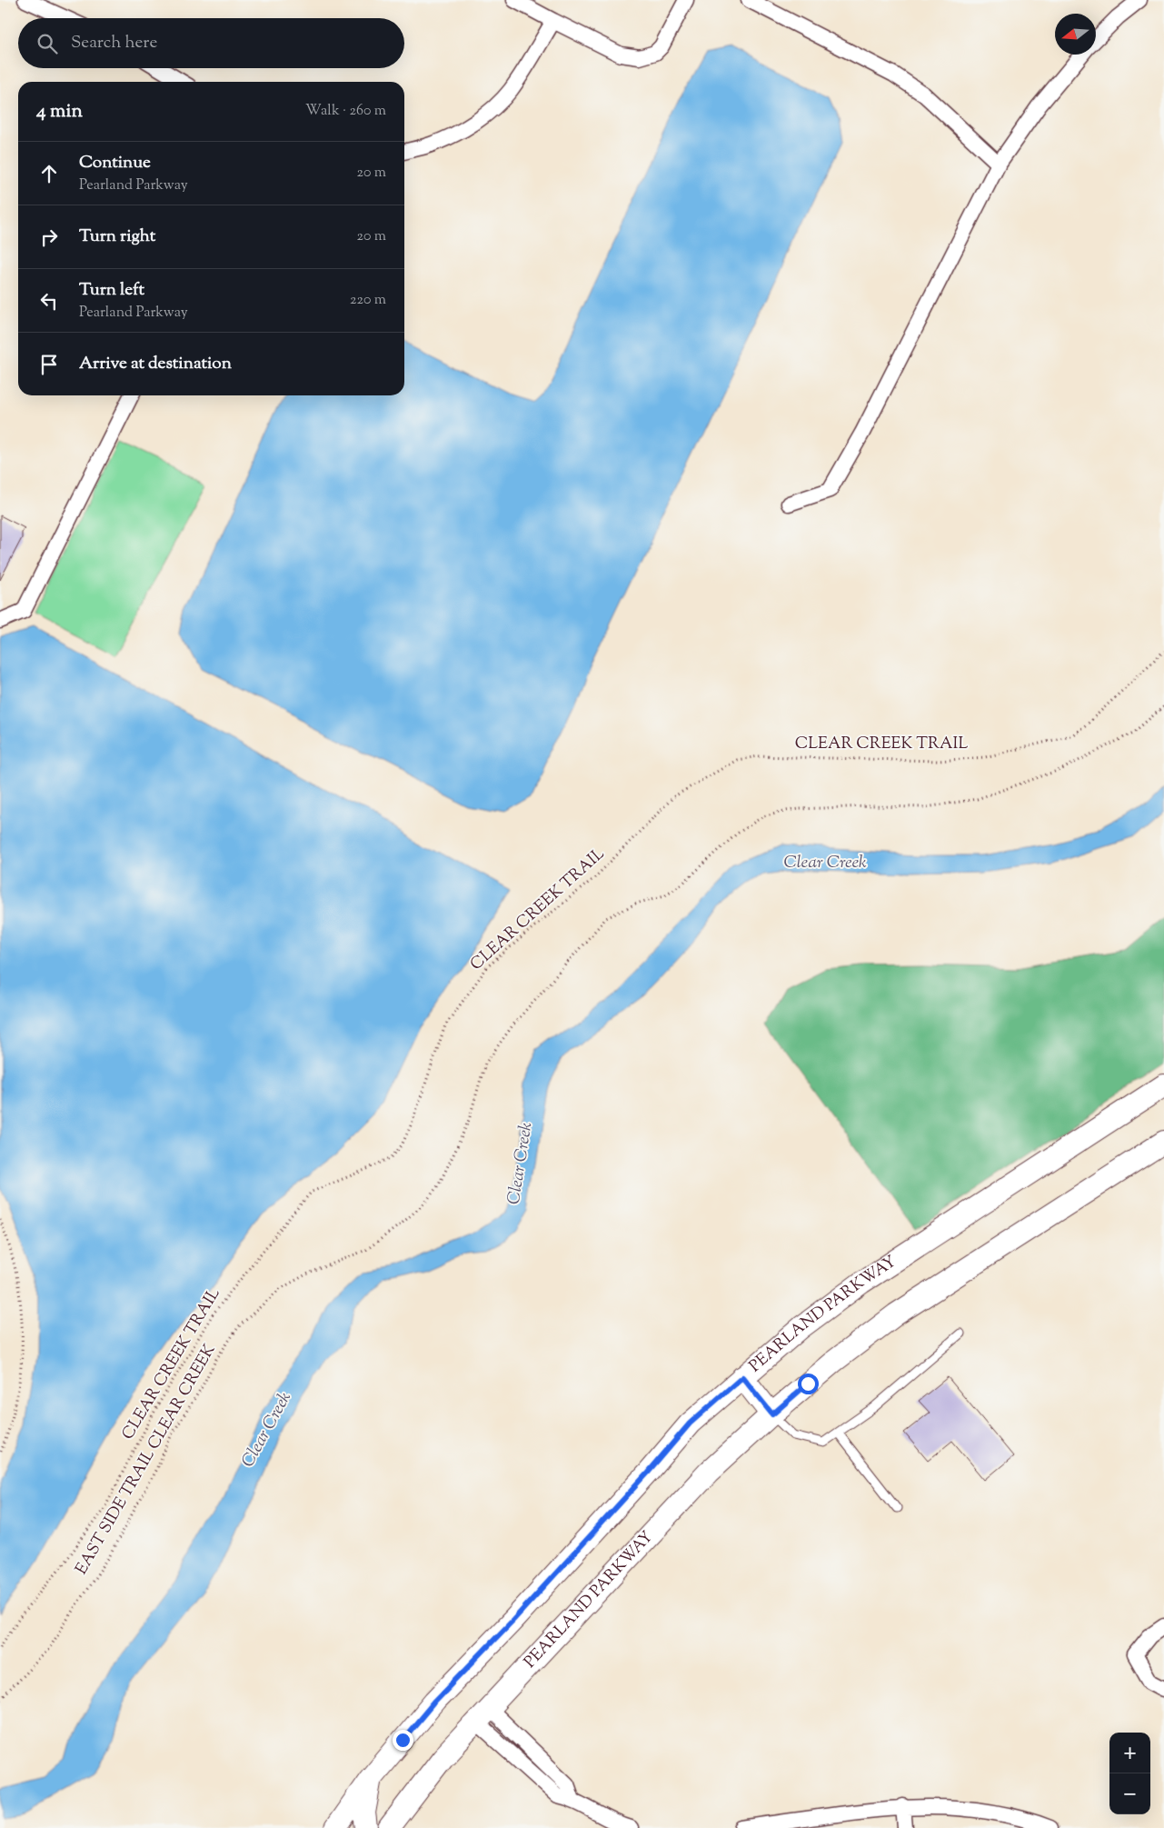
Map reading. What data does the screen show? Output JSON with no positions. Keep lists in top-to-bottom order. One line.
{"streets":{"main road":["PEARLAND PARKWAY"],"path":["CLEAR CREEK TRAIL","EAST SIDE TRAIL CLEAR CREEK"]},"water":["Clear Creek"],"north":"left","page":{"search":"Search here","heading":["4 min","Walk · 260 m"],"list":[["Continue","Pearland Parkway","20 m"],["Turn right","20 m"],["Turn left","Pearland Parkway","220 m"],"Arrive at destination"],"map_buttons":["+","−"]}}
